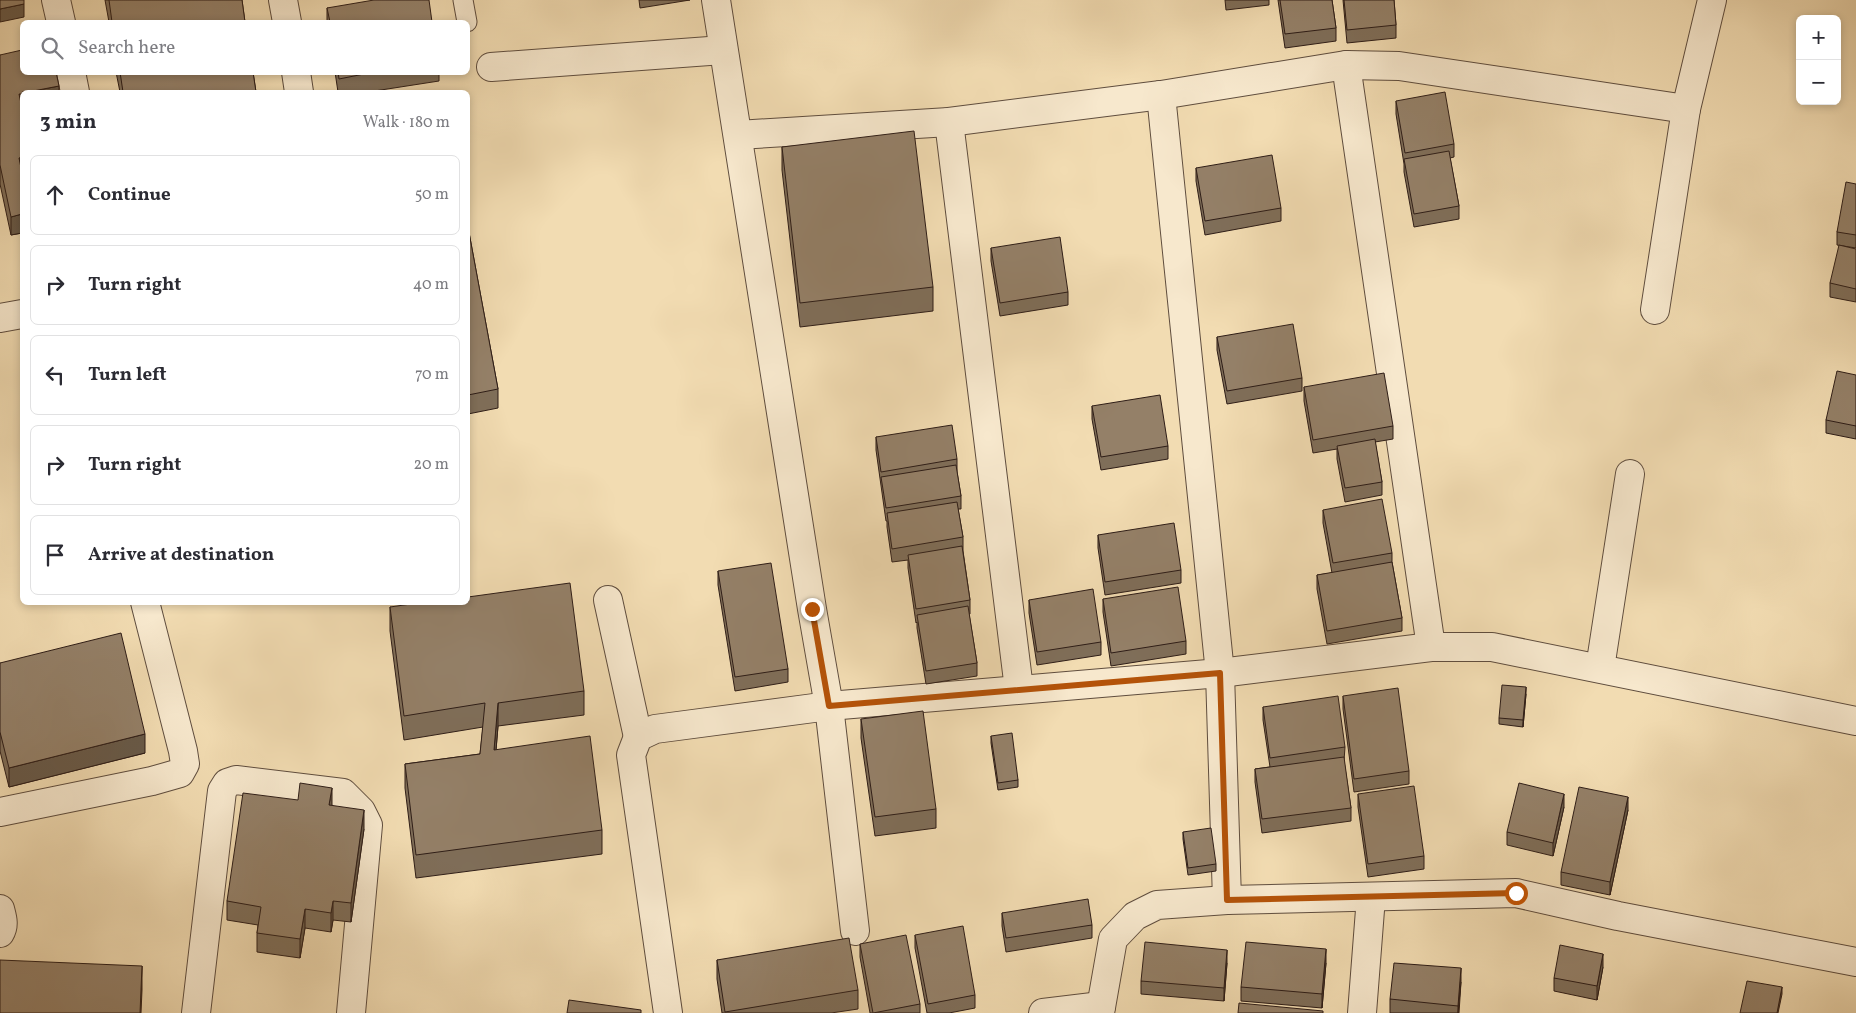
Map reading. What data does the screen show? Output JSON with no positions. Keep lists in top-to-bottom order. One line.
{"page":{"map_buttons":["+","−"],"search":"Search here","heading":["3 min","Walk · 180 m"],"list":[["Continue","50 m"],["Turn right","40 m"],["Turn left","70 m"],["Turn right","20 m"],"Arrive at destination"]}}
